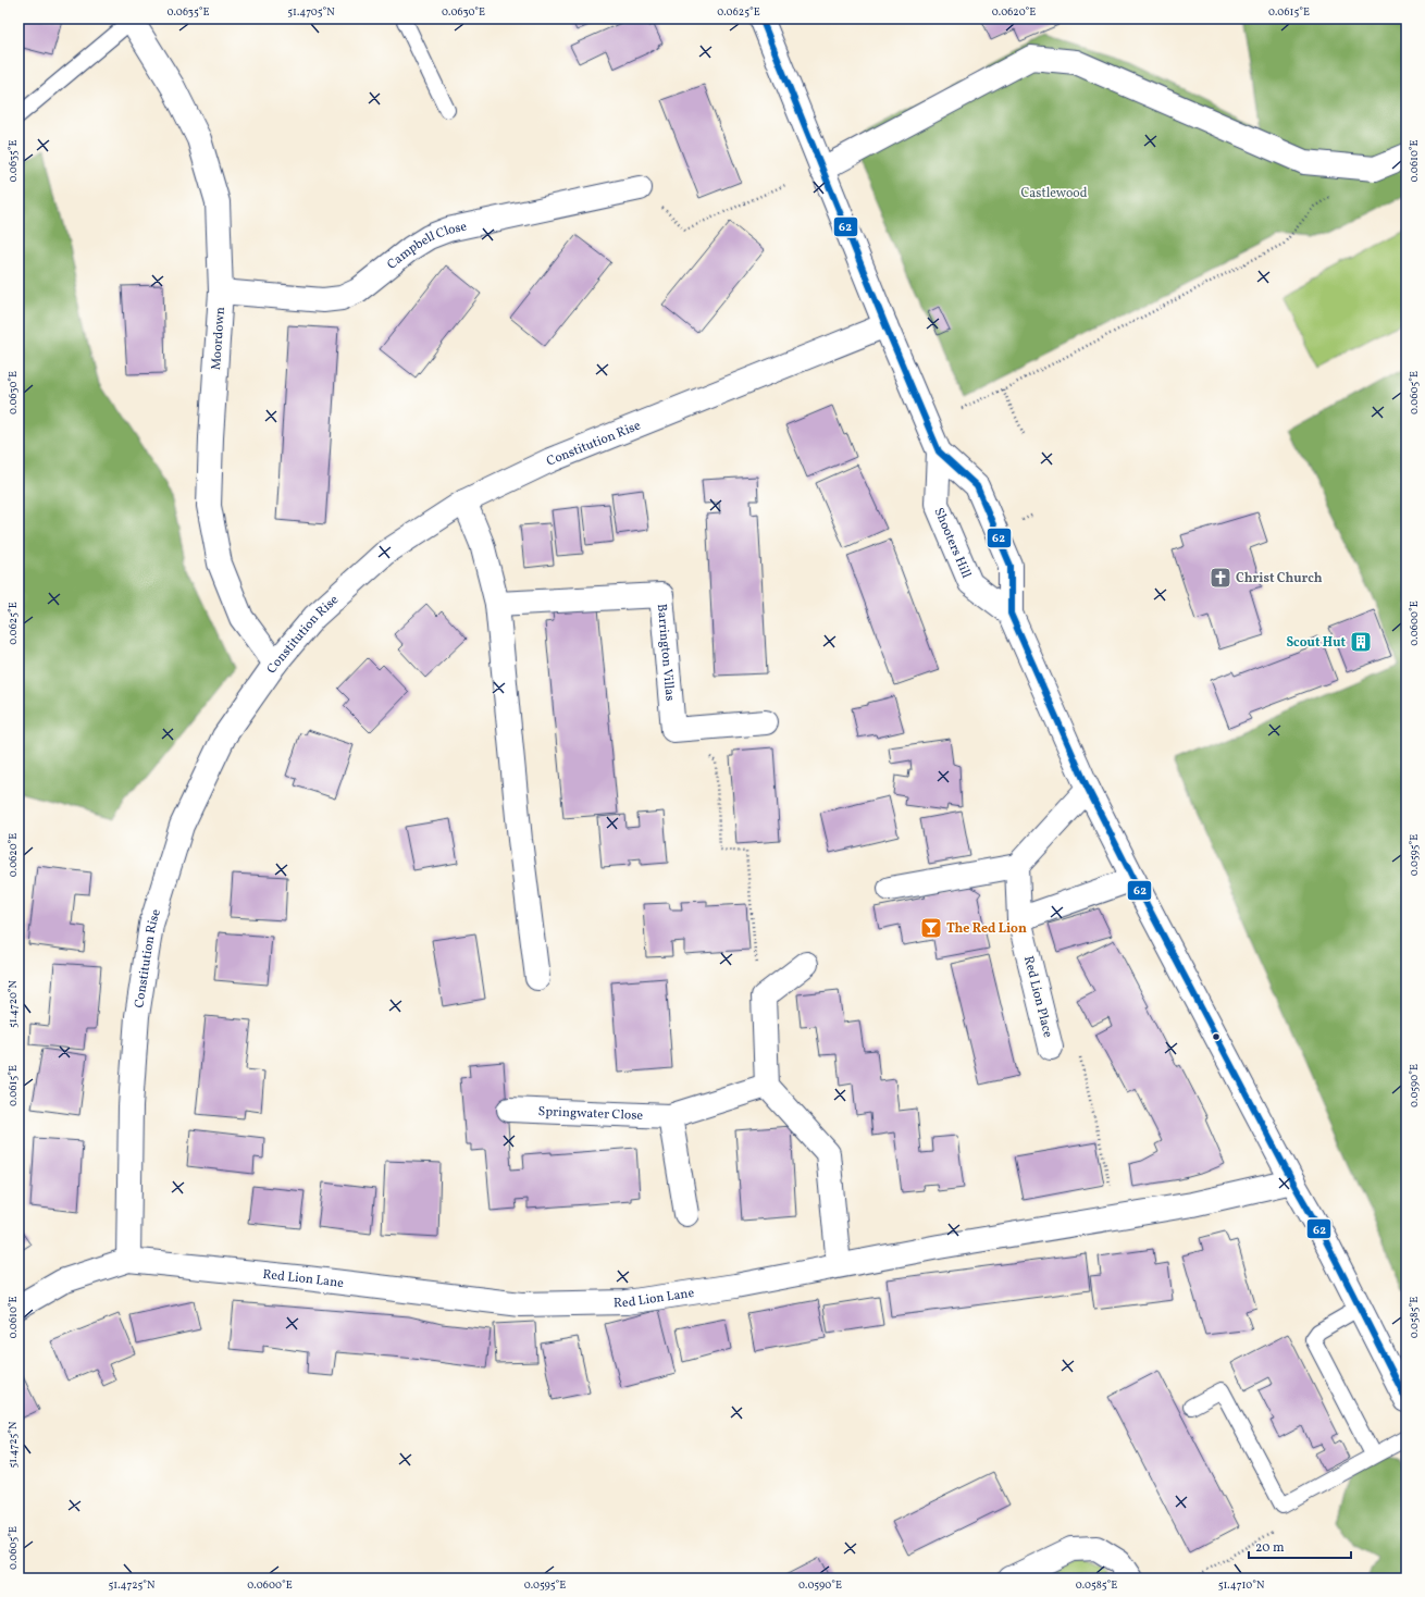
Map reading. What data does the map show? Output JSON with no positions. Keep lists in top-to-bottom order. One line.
{"streets":{"street":["Campbell Close","Moordown","Constitution Rise","Shooters Hill","Barrington Villas","Red Lion Place","Springwater Close","Red Lion Lane"]},"crossings":[["Campbell Close","Moordown"],["Moordown","Constitution Rise"],["Constitution Rise","Shooters Hill"],["Constitution Rise","Red Lion Lane"],["Shooters Hill","Red Lion Lane"]],"parks":["Castlewood"],"places":{"church":["Christ Church"],"building":["Scout Hut"],"bar":["The Red Lion"]},"lines":["transit line 62"],"scale_bar":"20 m","coordinates":["0.0635°E","51.4705°N","0.0630°E","0.0625°E","0.0620°E","0.0615°E","0.0610°E","0.0605°E","0.0600°E","0.0595°E","51.4720°N","0.0590°E","0.0585°E","51.4725°N","51.4710°N"]}
